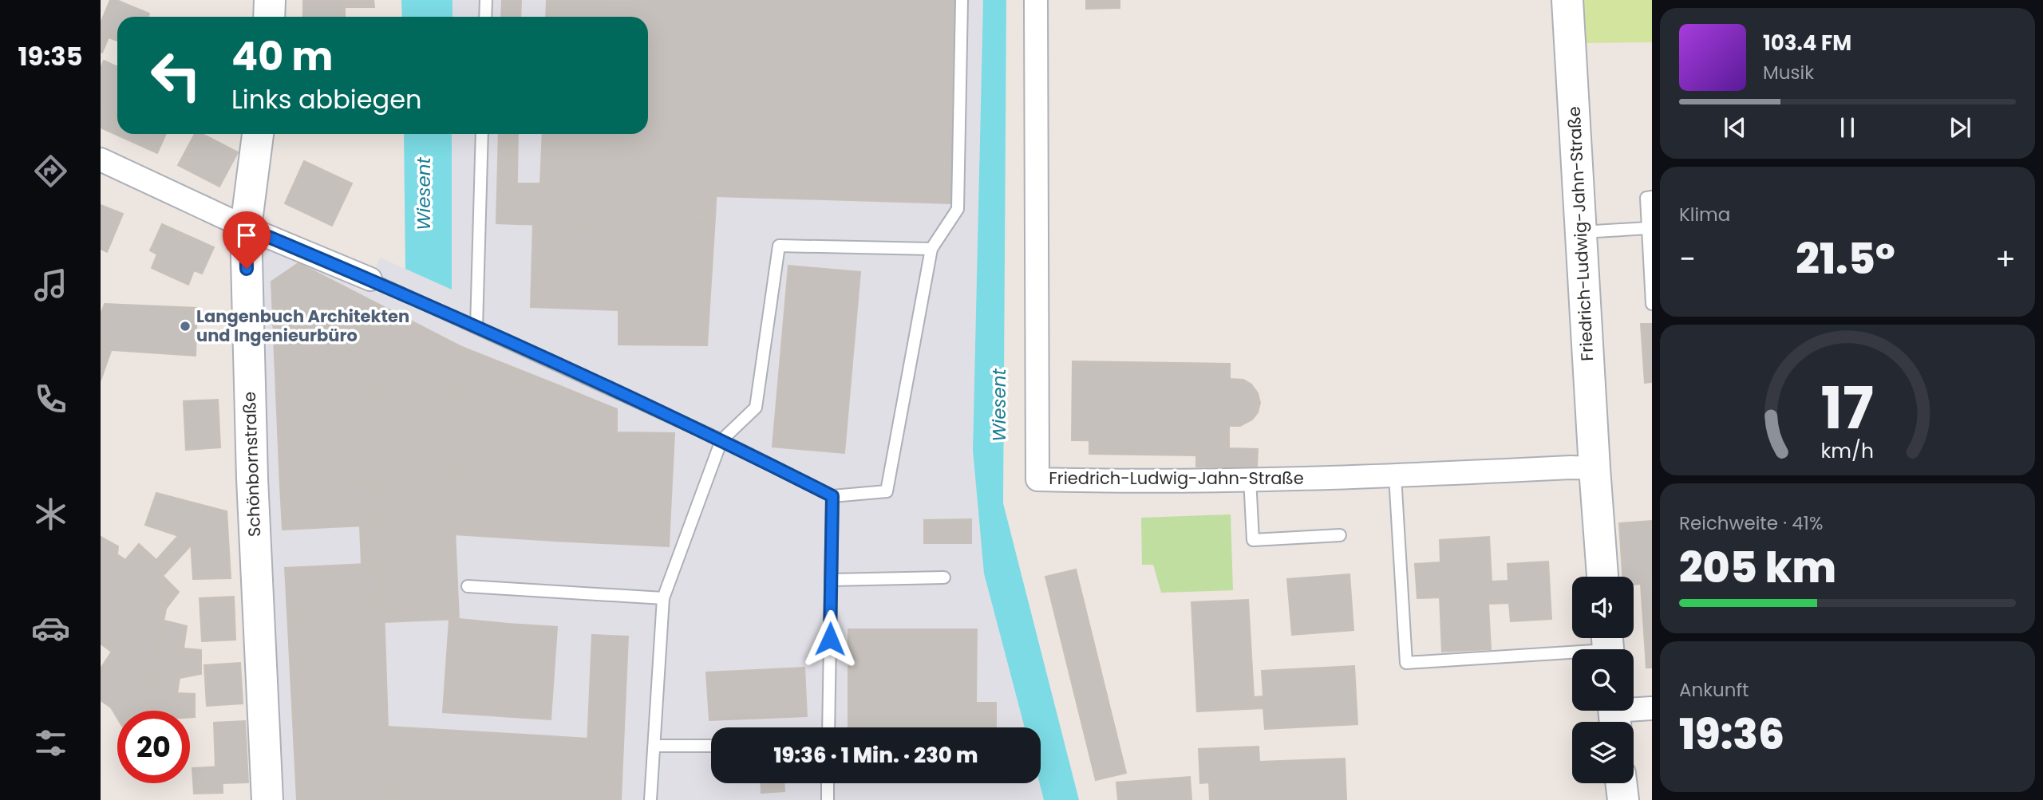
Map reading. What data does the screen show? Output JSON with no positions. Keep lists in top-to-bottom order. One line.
{"streets":{"street":["Friedrich-Ludwig-Jahn-Straße","Schönbornstraße"]},"water":["Wiesent"],"places":["Langenbuch Architekten und Ingenieurbüro"],"page":{"tabs":"19:35","turn":["40 m","Links abbiegen"],"song":["103.4 FM","Musik"],"tile":["Klima",["Reichweite · 41%","205 km"],["Ankunft","19:36"]],"heat":["−","21.5°","+"],"limit":"20","trip":"19:36 · 1 Min. · 230 m","gauge":["17","km/h"]}}
